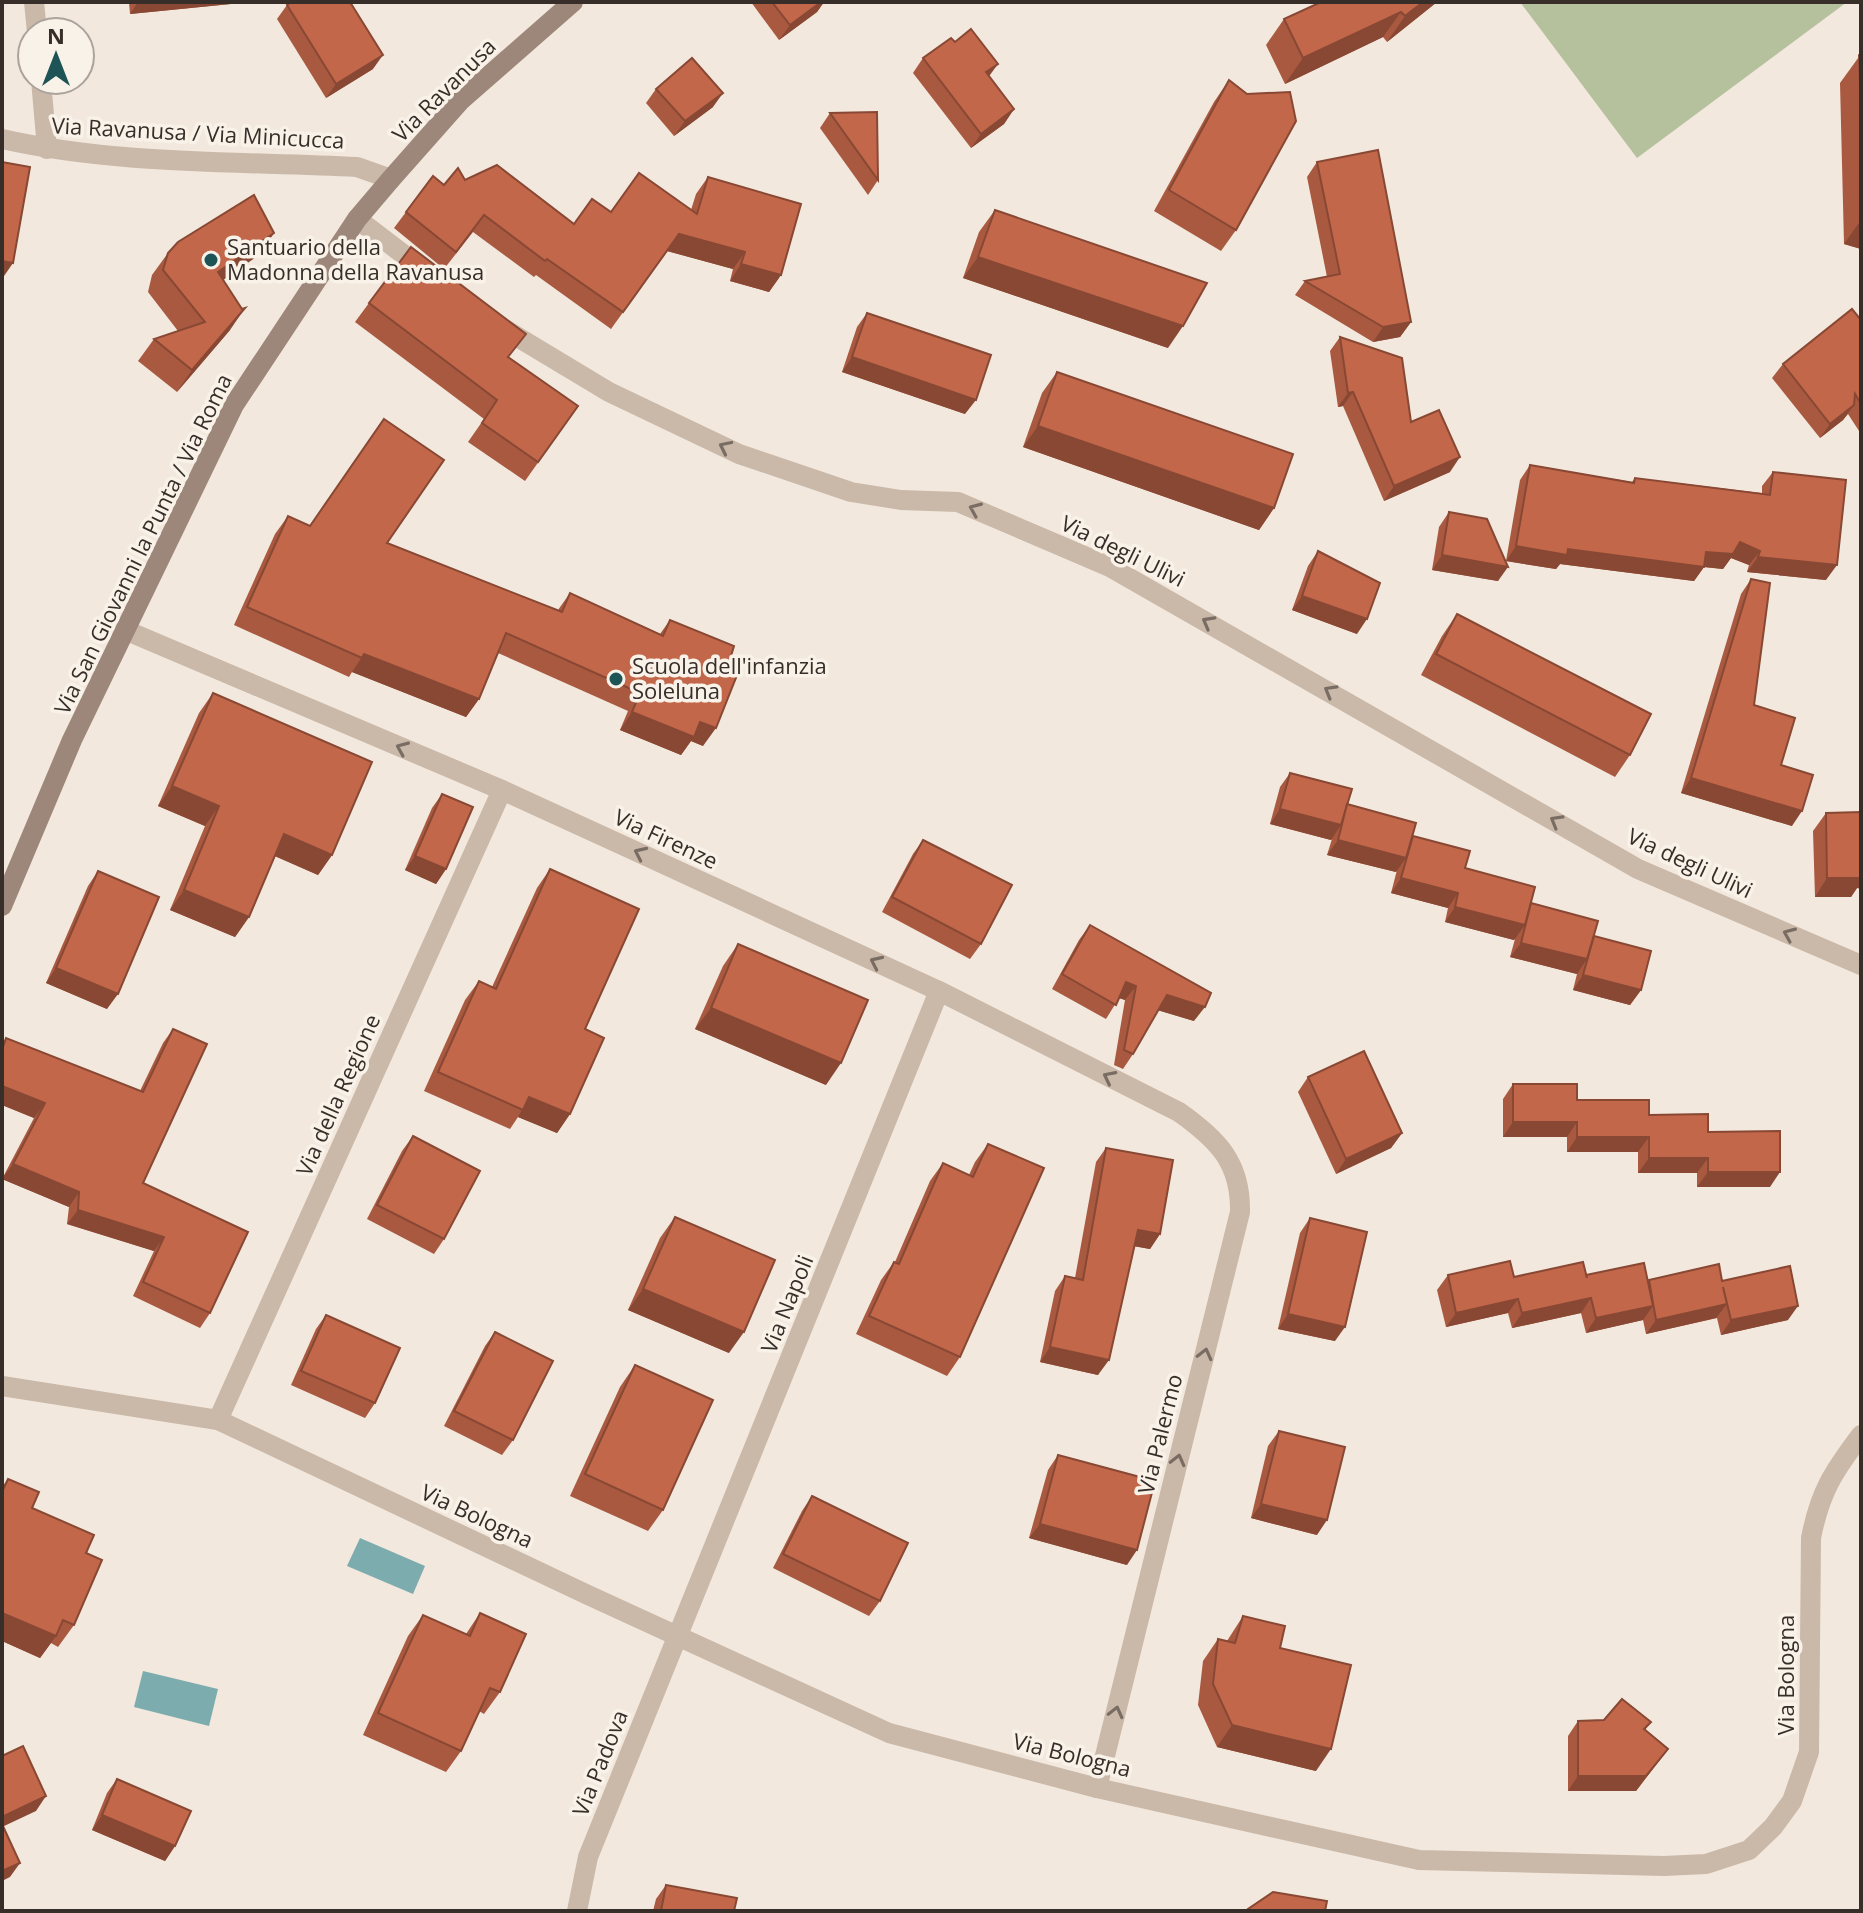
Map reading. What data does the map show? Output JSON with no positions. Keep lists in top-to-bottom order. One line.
{"streets":{"main road":["Via Ravanusa","Via San Giovanni la Punta / Via Roma"],"street":["Via Ravanusa / Via Minicucca","Via degli Ulivi","Via Firenze","Via della Regione","Via Napoli","Via Palermo","Via Bologna","Via Padova"]},"crossings":[["Via Ravanusa","Via Ravanusa / Via Minicucca"],["Via Ravanusa","Via San Giovanni la Punta / Via Roma"],["Via San Giovanni la Punta / Via Roma","Via Firenze"],["Via Firenze","Via della Regione"],["Via Firenze","Via Napoli"],["Via Firenze","Via Palermo"],["Via della Regione","Via Bologna"],["Via Napoli","Via Bologna"],["Via Napoli","Via Padova"],["Via Palermo","Via Bologna"],["Via Bologna","Via Padova"]],"one_way":["Via degli Ulivi","Via Firenze","Via Palermo"],"places":["Santuario della Madonna della Ravanusa","Scuola dell'infanzia Soleluna"],"north":"top"}
